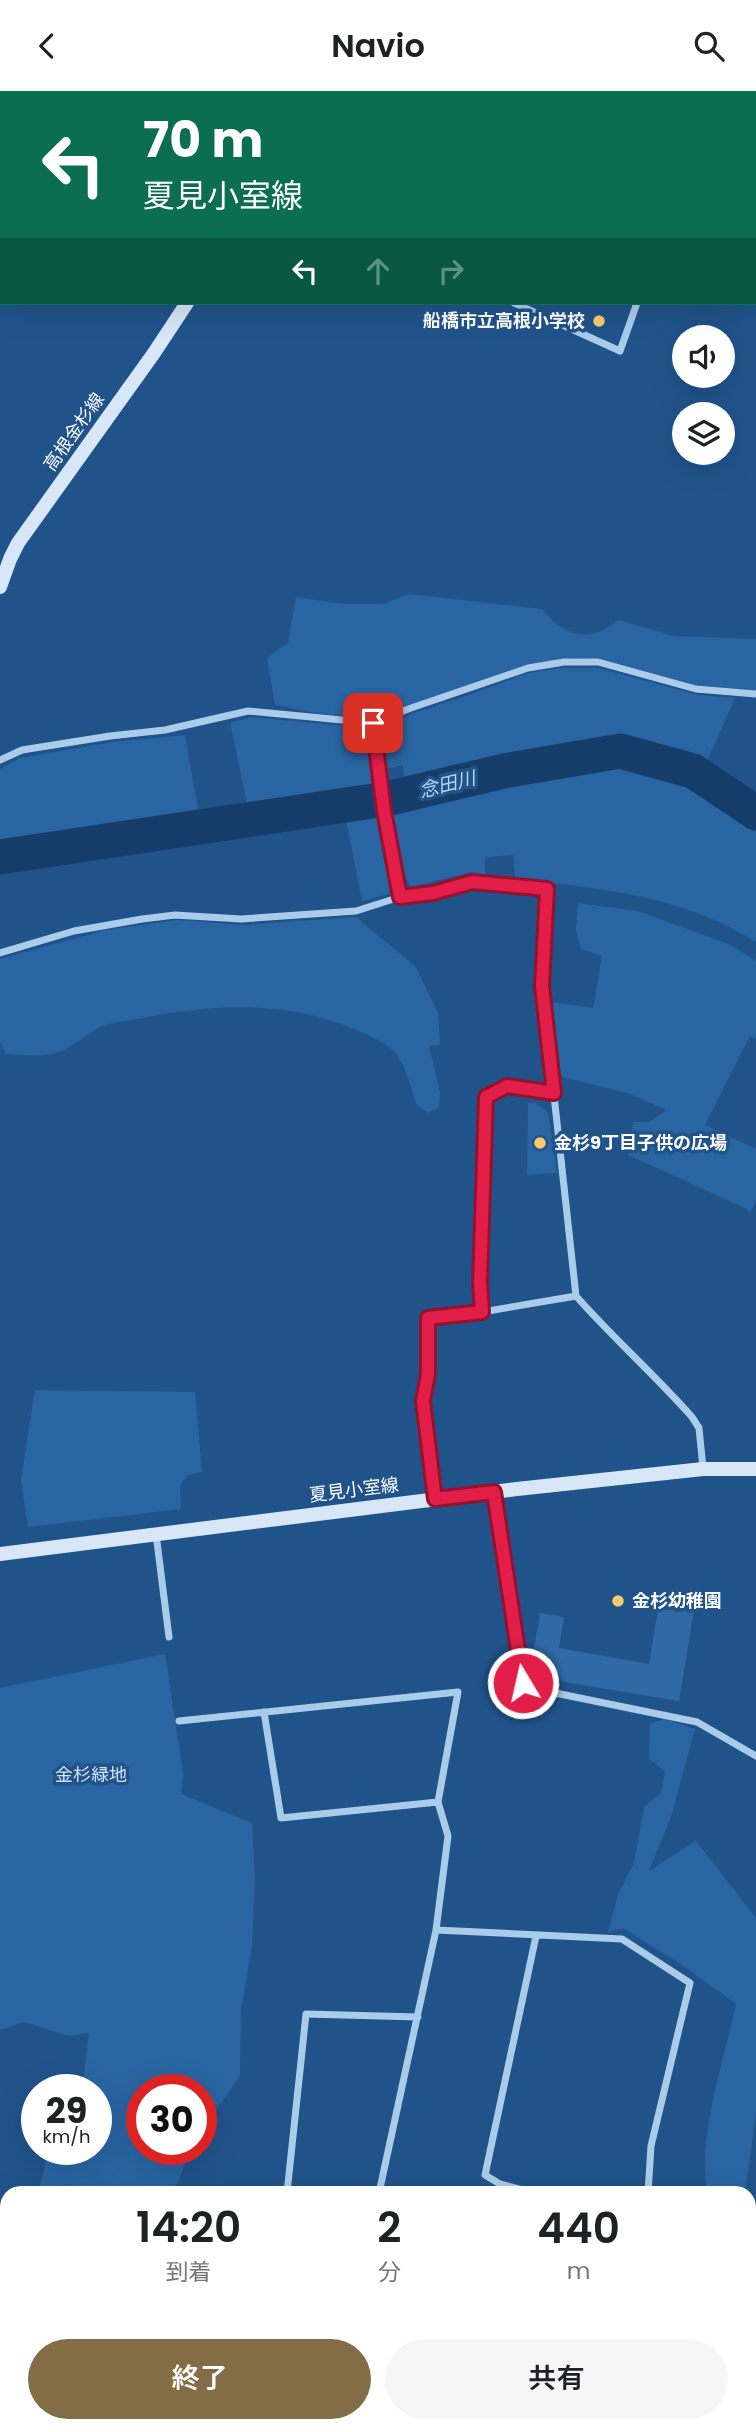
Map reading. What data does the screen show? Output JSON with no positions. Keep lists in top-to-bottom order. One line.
{"streets":{"main road":["高根金杉線","夏見小室線"]},"water":["念田川"],"parks":["金杉緑地"],"places":["船橋市立高根小学校","金杉9丁目子供の広場","金杉幼稚園"],"page":{"header":"Navio","turn":["70 m","夏見小室線"],"speed":"29 km/h","limit":"30","eta":["14:20","到着","2","分","440","m"],"buttons":["終了","共有"]}}
